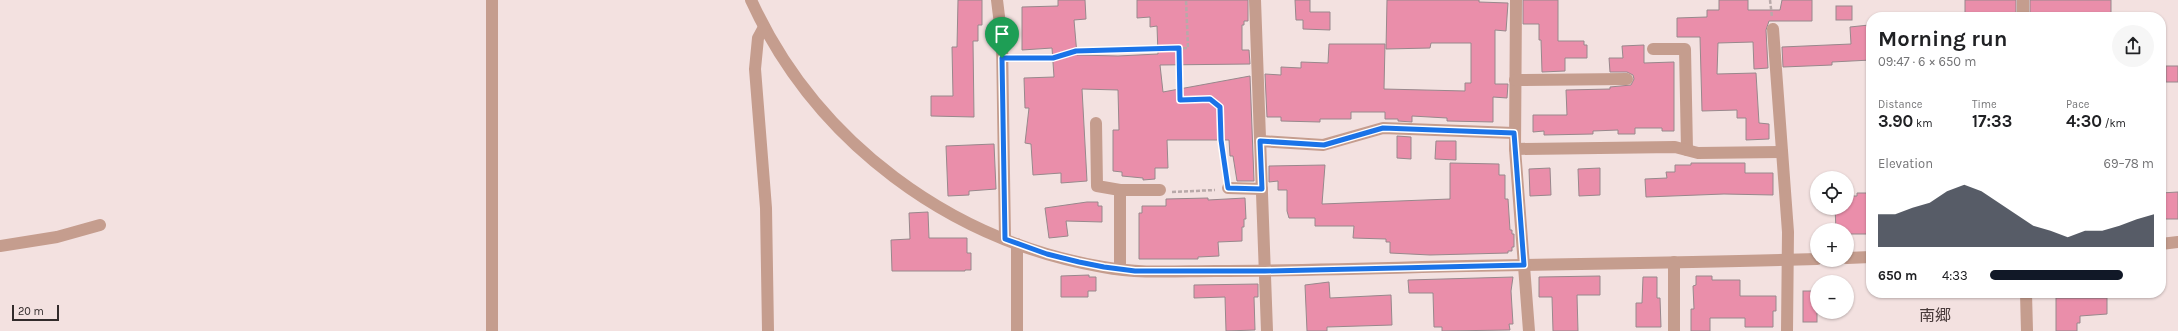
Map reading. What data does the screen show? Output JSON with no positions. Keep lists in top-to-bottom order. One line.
{"districts":["南郷"],"scale_bar":"20 m","page":{"heading":["Morning run","09:47 · 6 × 650 m"],"stats":[["Distance","3.90 km"],["Time","17:33"],["Pace","4:30 /km"]],"chart":["Elevation","69–78 m"],"map_buttons":["+","−"],"list":[{"name":"650 m","note":"4:33"}],"scale":"20 m"}}
